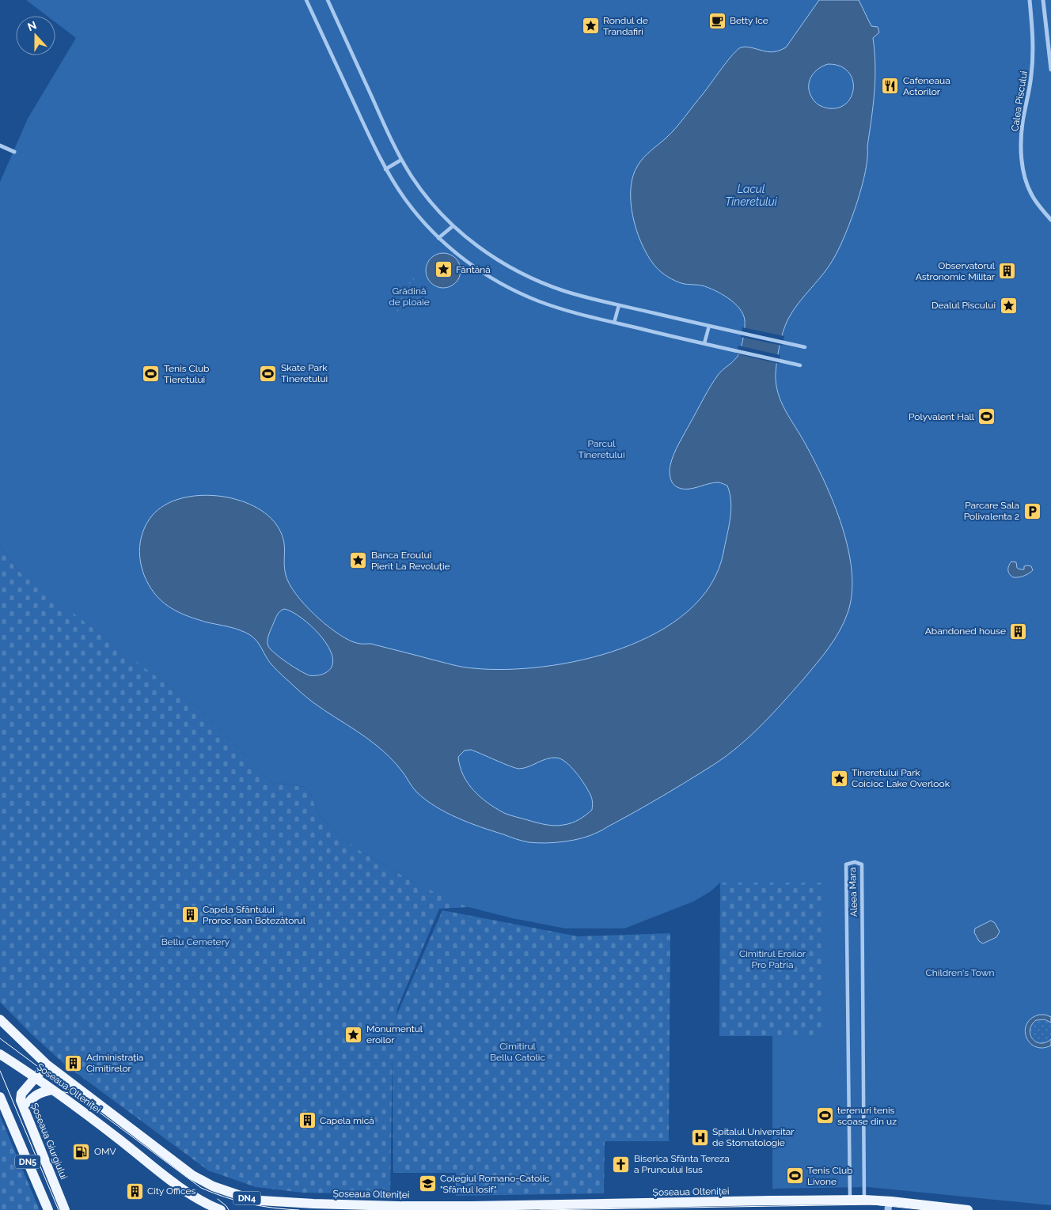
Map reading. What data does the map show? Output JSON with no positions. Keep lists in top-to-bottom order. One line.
{"streets":{"main road":["Șoseaua Olteniței","Șoseaua Giurgiului","DN5","DN4"],"street":["Calea Piscului","Aleea Mara"]},"crossings":[["Aleea Mara","Șoseaua Olteniței"],["Șoseaua Olteniței","Șoseaua Giurgiului"]],"water":["Lacul Tineretului"],"parks":["Grădină de ploaie","Parcul Tineretului","Bellu Cemetery","Cimitirul Eroilor Pro Patria","Children's Town","Cimitirul Bellu Catolic"],"places":{"cafe":["Betty Ice"],"place":["Rondul de Trandafiri","Fântănă","Dealul Piscului","Banca Eroului Pierit La Revoluție","Tineretului Park Coicioc Lake Overlook","Monumentul eroilor"],"restaurant":["Cafeneaua Actorilor"],"building":["Observatorul Astronomic Militar","Abandoned house","Capela Sfântului Proroc Ioan Botezătorul","Administrația Cimitirelor","Capela mică","City Offices"],"sports":["Skate Park Tineretului","Tenis Club Tieretului","Polyvalent Hall","terenuri tenis scoase din uz","Tenis Club Livone"],"parking":["Parcare Sala Polivalenta 2"],"hospital":["Spitalul Universitar de Stomatologie"],"fuel station":["OMV"],"church":["Biserica Sfânta Tereza a Pruncului Isus"],"school or university":["Colegiul Romano-Catolic \"Sfântul Iosif\""]},"north":"top"}
